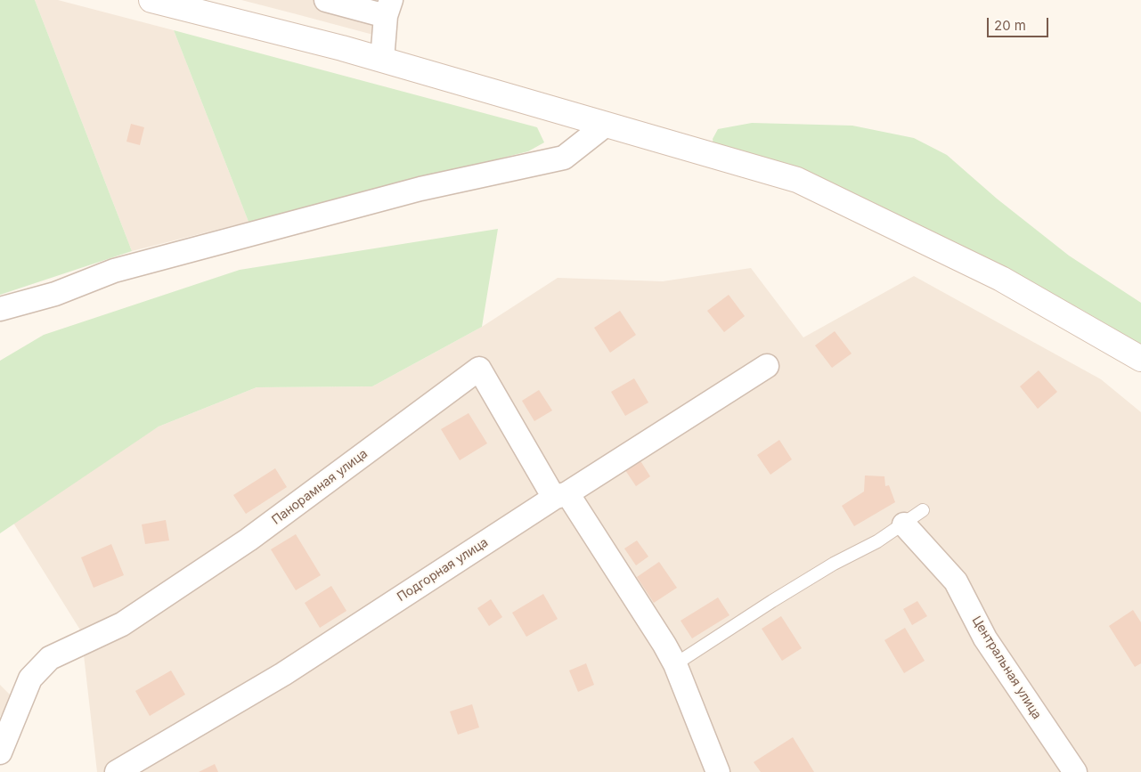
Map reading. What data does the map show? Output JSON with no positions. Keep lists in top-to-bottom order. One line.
{"streets":{"street":["Панорамная улица","Подгорная улица","Центральная улица"]},"crossings":[["Панорамная улица","Подгорная улица"]],"scale_bar":"20 m"}
